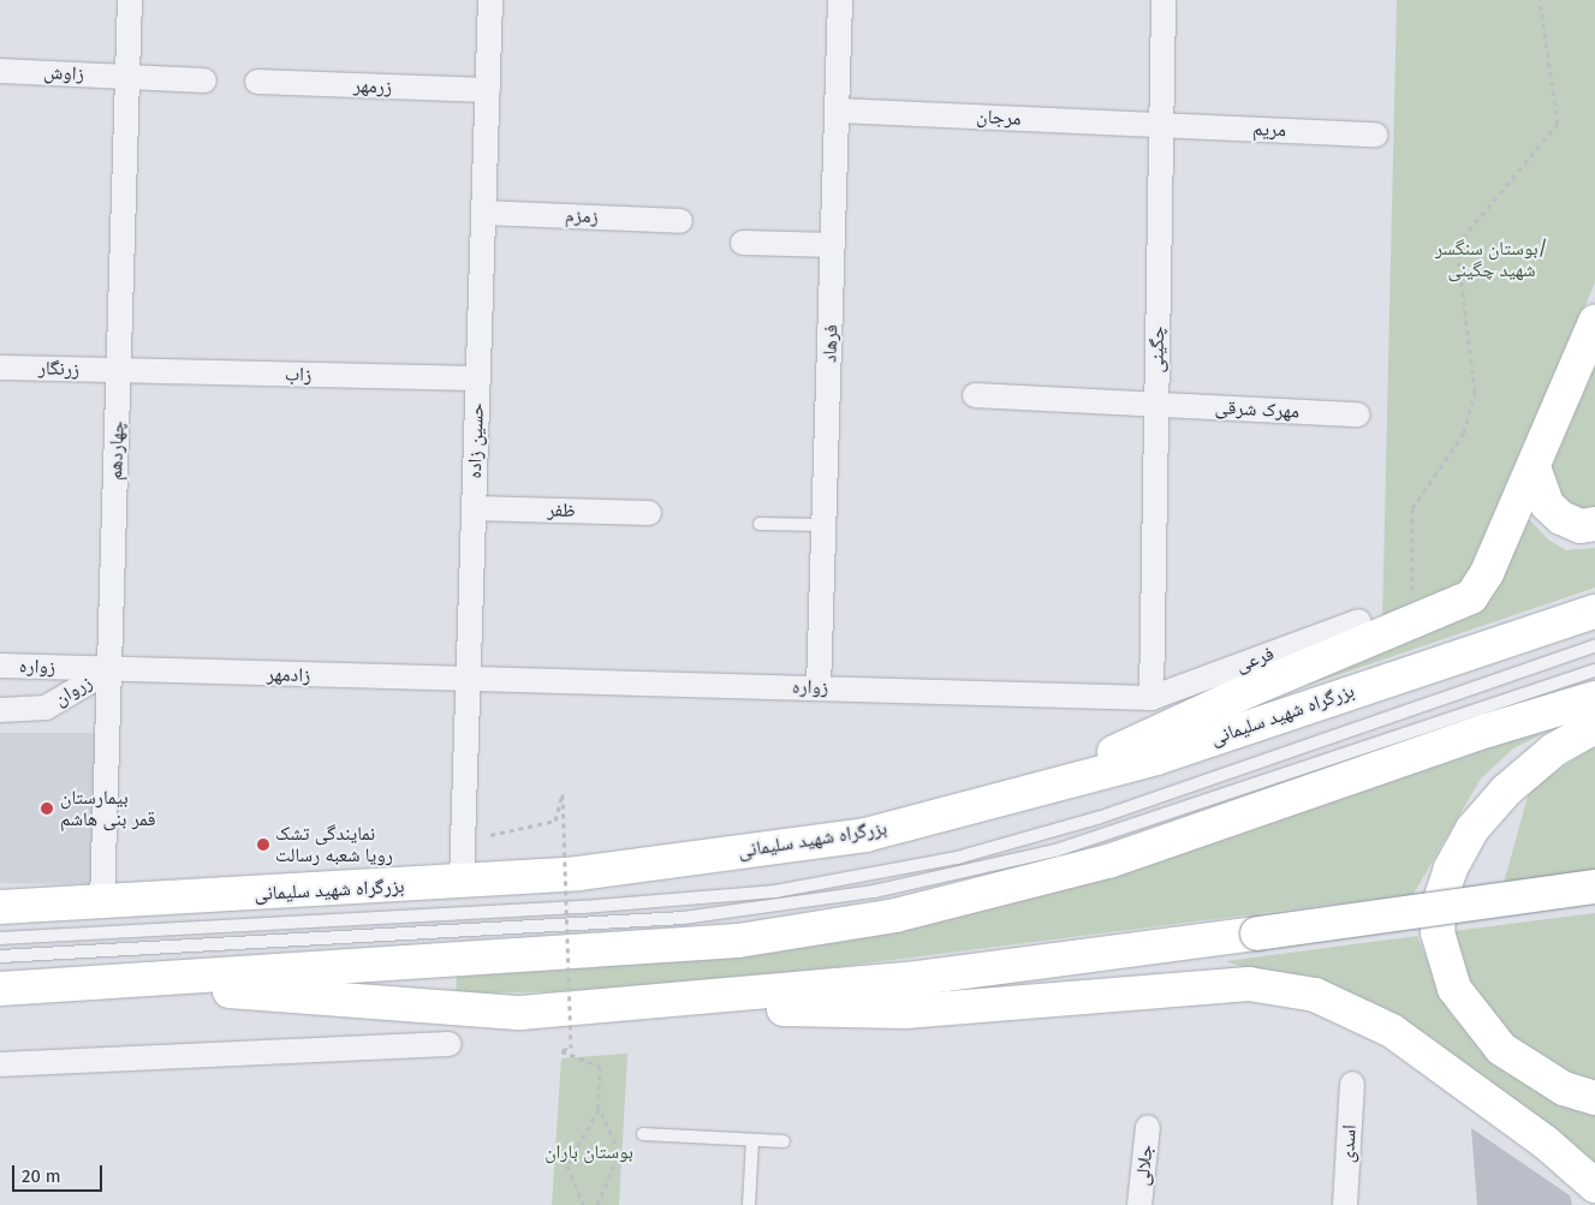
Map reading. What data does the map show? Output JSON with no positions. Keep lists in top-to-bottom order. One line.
{"streets":{"highway":["بزرگراه شهید سلیمانی"],"street":["زاوش","زرمهر","مرجان","مریم","زمزم","فرهاد","چگینی","زرنگار","زاب","مهرک شرقی","حسین زاده","چهاردهم","ظفر","فرعی","زواره","زادمهر","زروان","اسدی","جلالی"]},"crossings":[["زاوش","چهاردهم"],["زرمهر","حسین زاده"],["مرجان","مریم"],["مرجان","فرهاد"],["مرجان","چگینی"],["مریم","چگینی"],["زمزم","حسین زاده"],["فرهاد","زواره"],["چگینی","مهرک شرقی"],["چگینی","فرعی"],["چگینی","زواره"],["زرنگار","زاب"],["زرنگار","چهاردهم"],["زاب","حسین زاده"],["زاب","چهاردهم"],["حسین زاده","ظفر"],["حسین زاده","زواره"],["حسین زاده","زادمهر"],["حسین زاده","بزرگراه شهید سلیمانی"],["چهاردهم","زواره"],["چهاردهم","زادمهر"],["چهاردهم","زروان"],["چهاردهم","بزرگراه شهید سلیمانی"],["فرعی","زواره"],["زواره","زادمهر"],["زواره","زروان"],["زادمهر","زروان"]],"parks":["بوستان سنگسر/ شهید چگینی","بوستان باران"],"places":["بیمارستان قمر بنی هاشم","نمایندگی تشک رویا شعبه رسالت"],"scale_bar":"20 m"}
